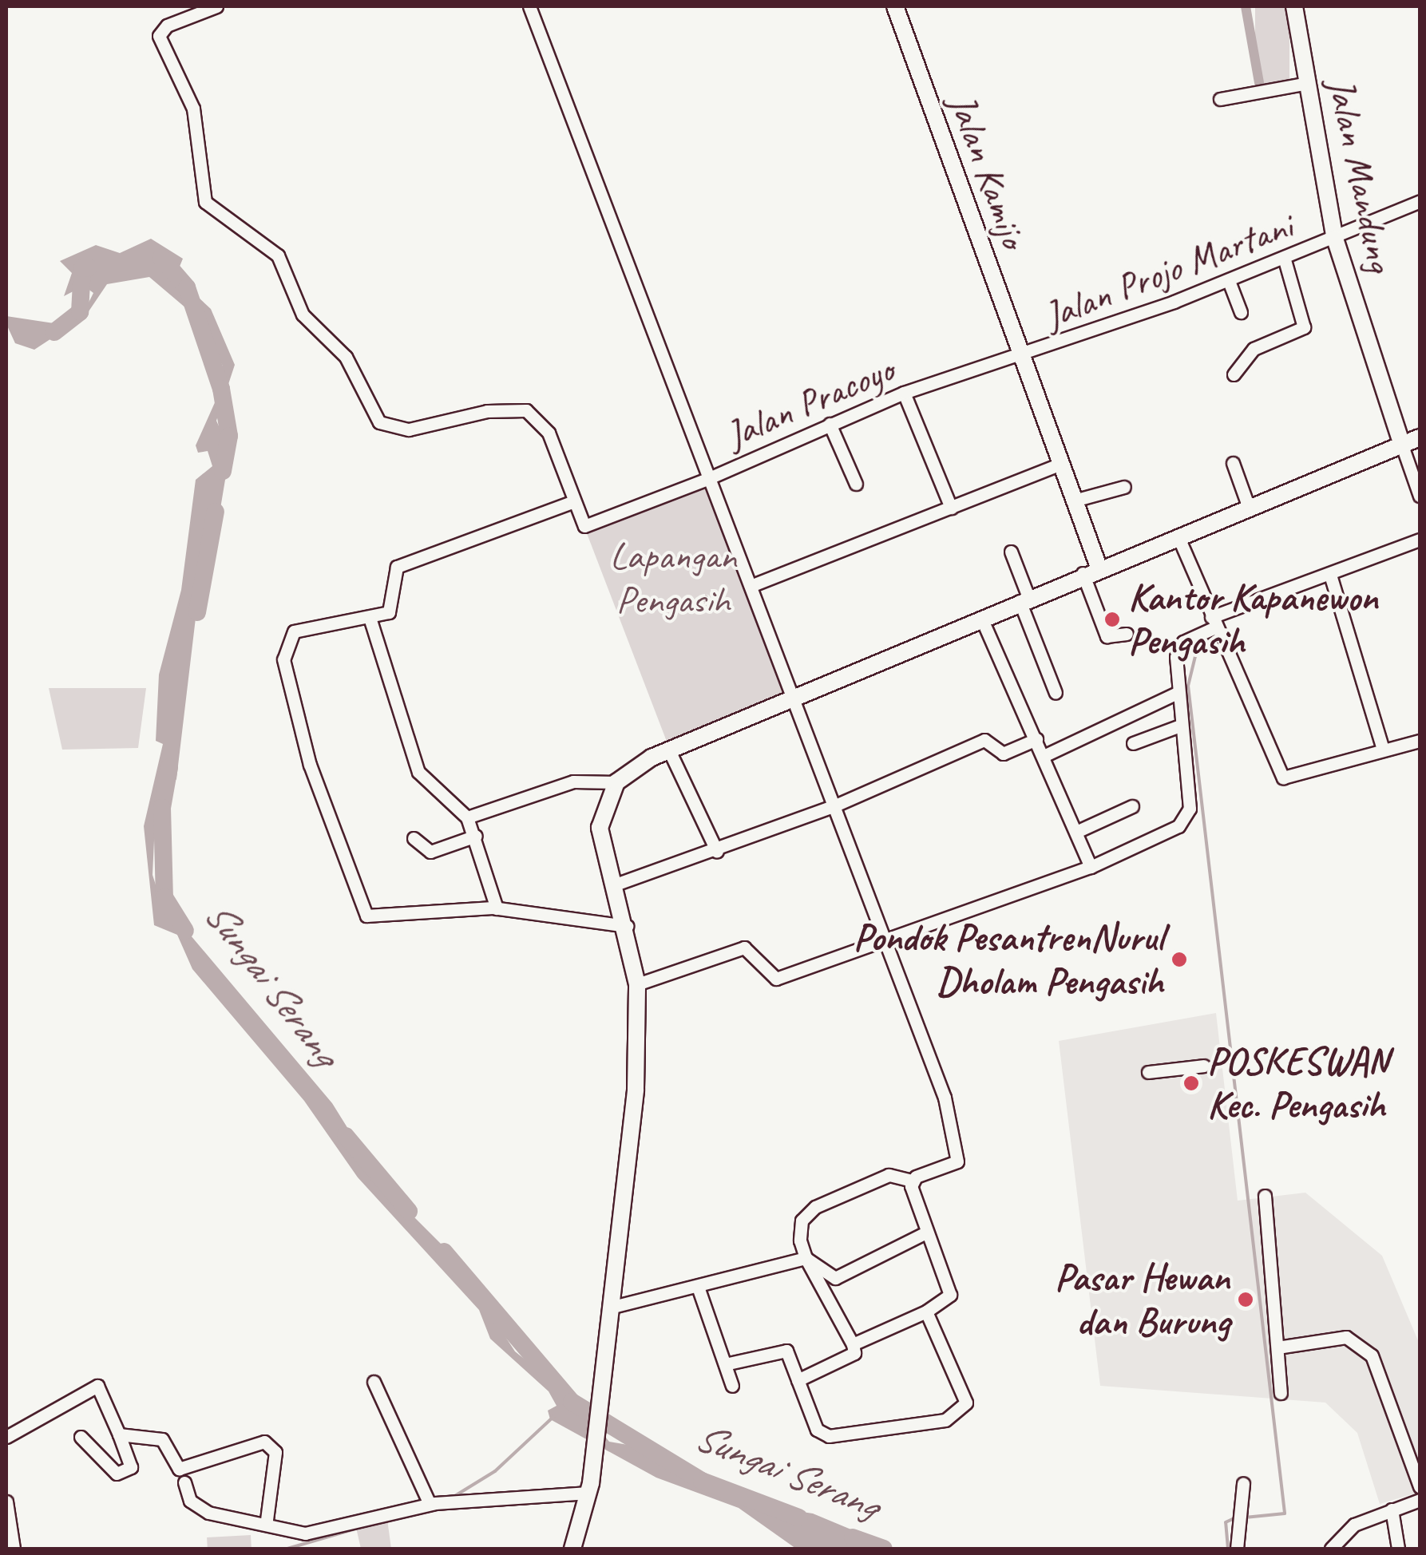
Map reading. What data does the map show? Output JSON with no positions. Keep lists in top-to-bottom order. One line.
{"streets":{"main road":["Jalan Kamijo","Jalan Mandung"],"street":["Jalan Projo Martani","Jalan Pracoyo"]},"crossings":[["Jalan Kamijo","Jalan Projo Martani"],["Jalan Kamijo","Jalan Pracoyo"],["Jalan Mandung","Jalan Projo Martani"],["Jalan Projo Martani","Jalan Pracoyo"]],"water":["Sungai Serang"],"parks":["Lapangan Pengasih"],"places":["Kantor Kapanewon Pengasih","Pondok PesantrenNurul Dholam Pengasih","POSKESWAN Kec. Pengasih","Pasar Hewan dan Burung"]}
